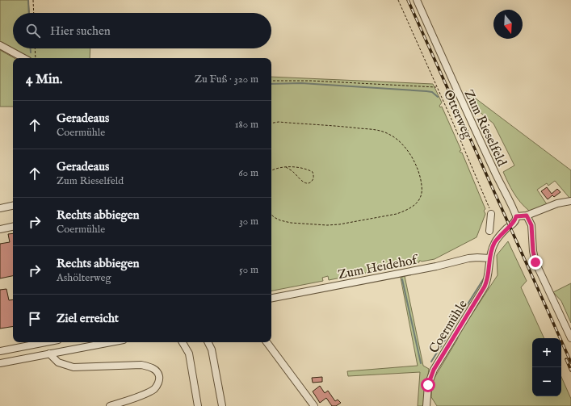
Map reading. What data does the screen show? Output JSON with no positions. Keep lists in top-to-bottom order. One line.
{"streets":{"street":["Zum Rieselfeld","Zum Heidehof","Coermühle"],"path":["Otterweg"]},"crossings":[["Zum Heidehof","Coermühle"]],"north":"bottom","page":{"search":"Hier suchen","heading":["4 Min.","Zu Fuß · 320 m"],"list":[["Geradeaus","Coermühle","180 m"],["Geradeaus","Zum Rieselfeld","60 m"],["Rechts abbiegen","Coermühle","30 m"],["Rechts abbiegen","Ashölterweg","50 m"],"Ziel erreicht"],"map_buttons":["+","−"]}}
